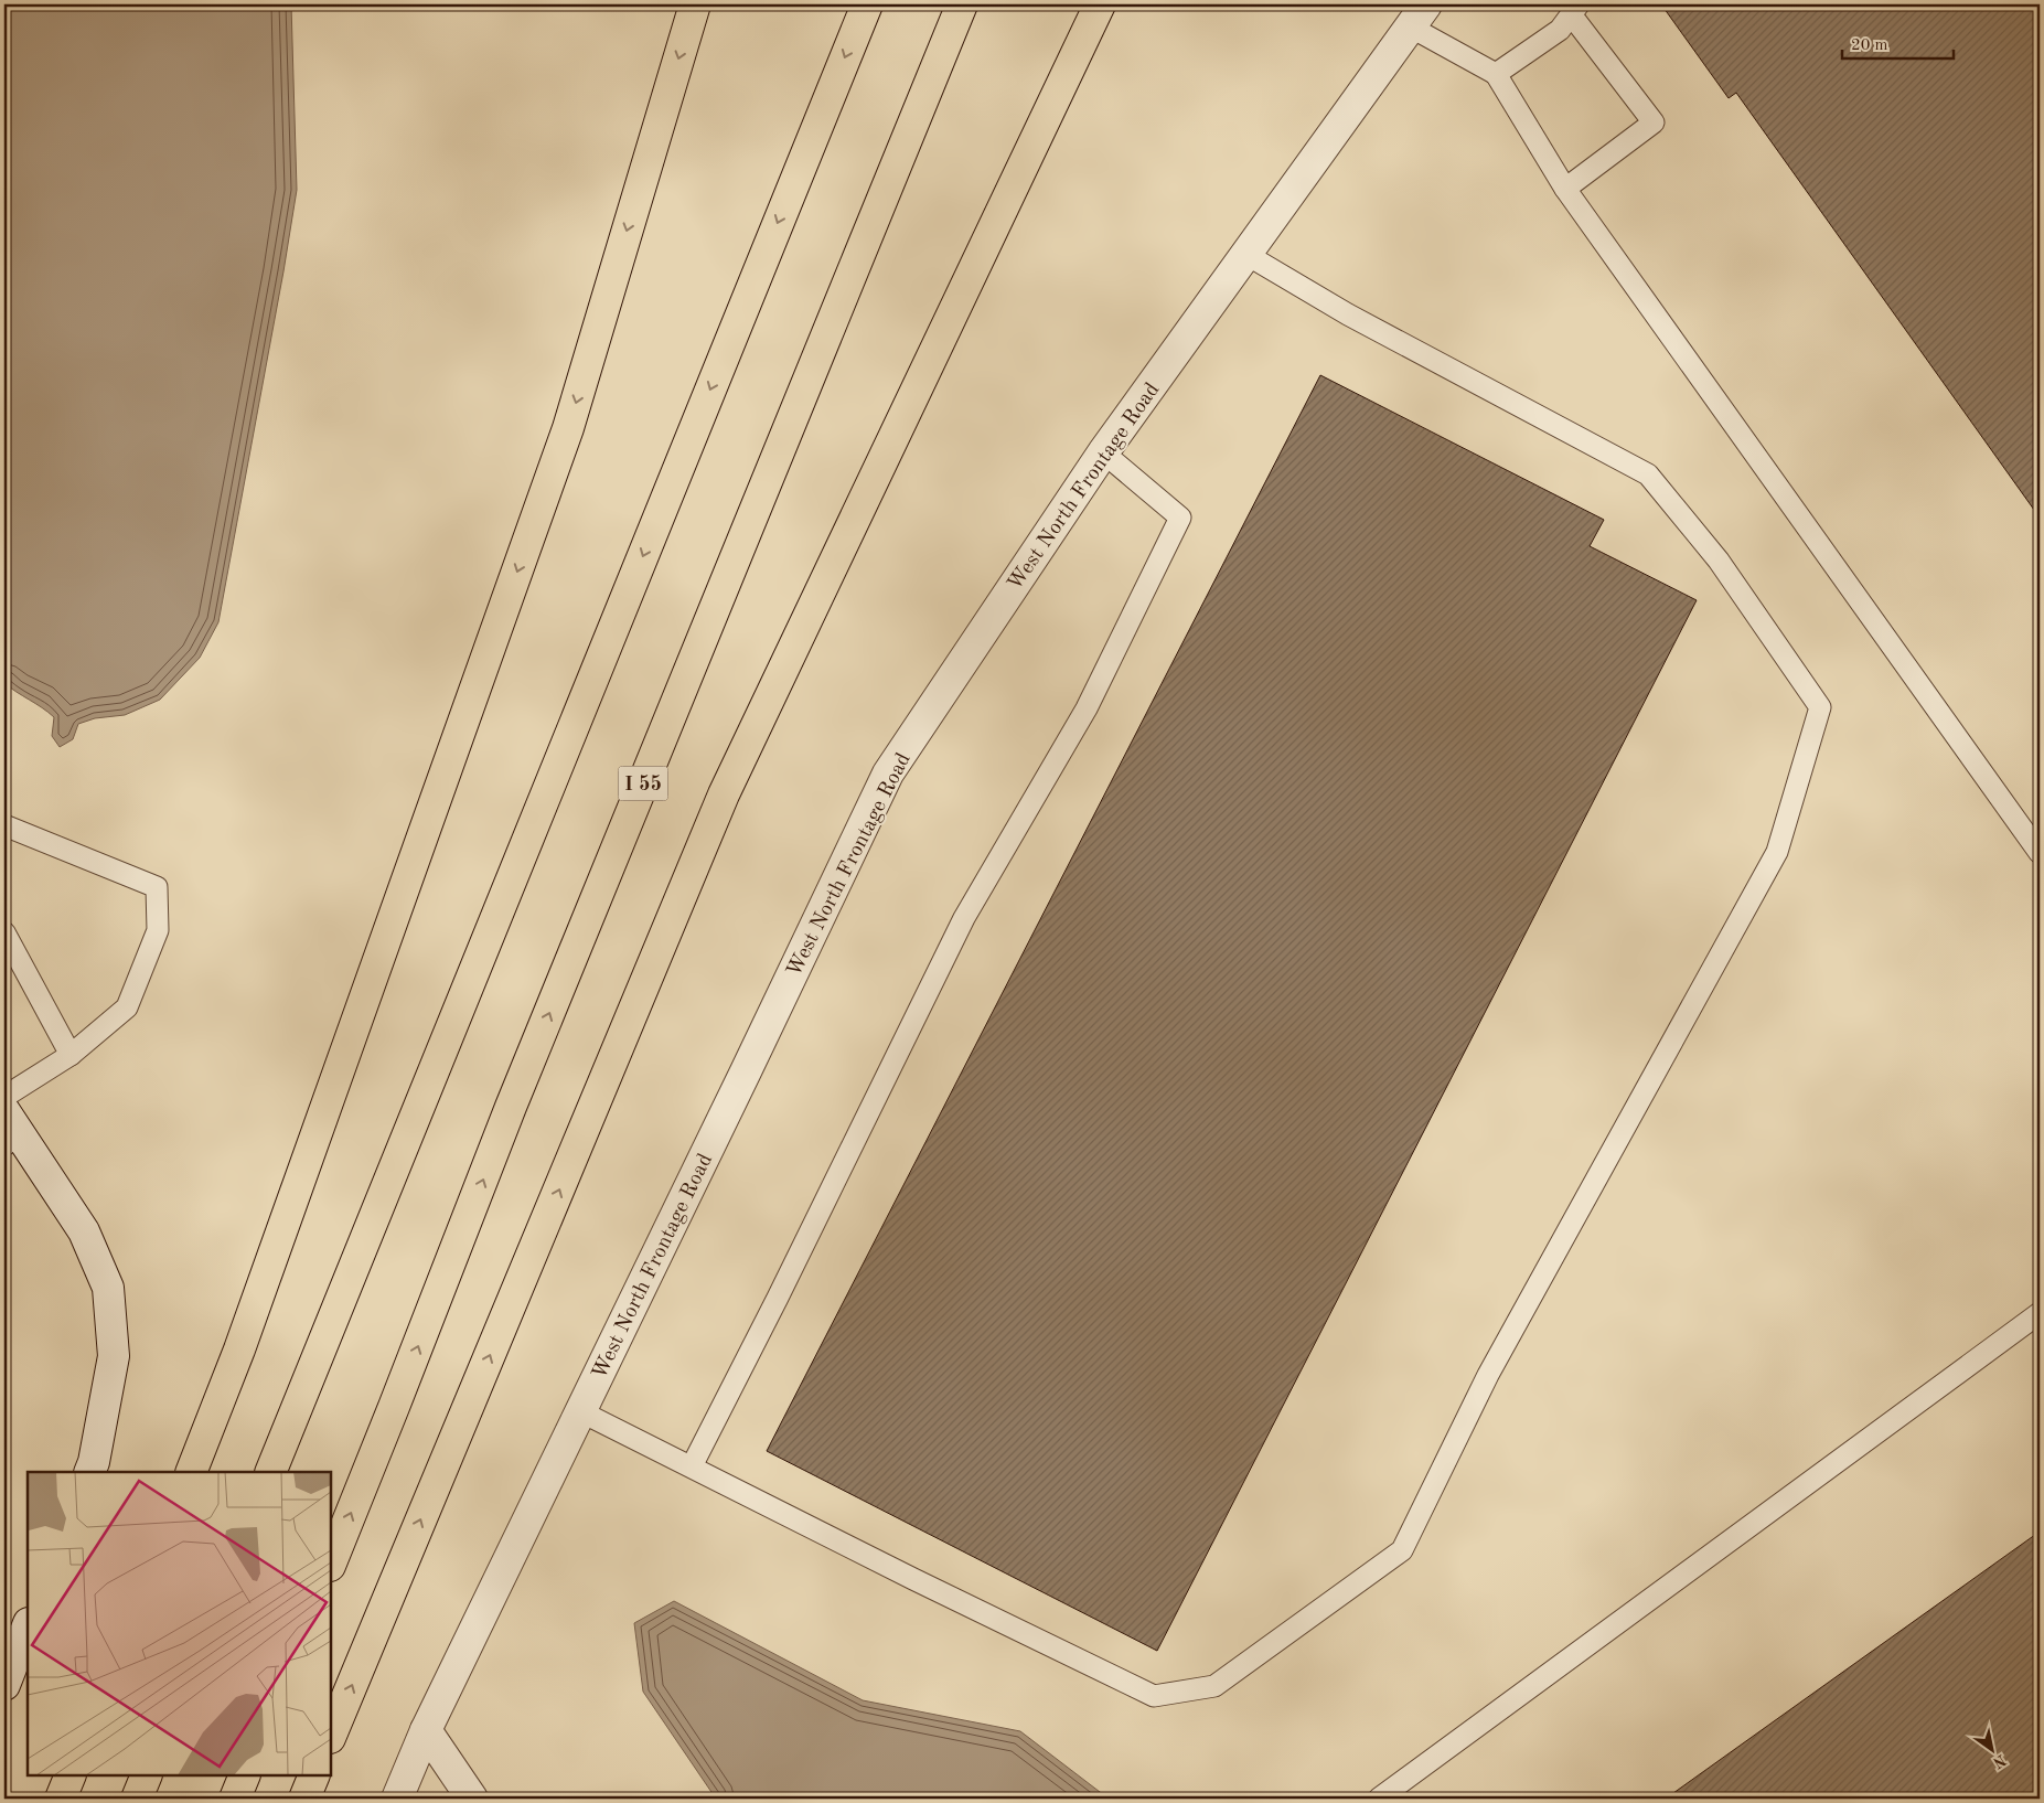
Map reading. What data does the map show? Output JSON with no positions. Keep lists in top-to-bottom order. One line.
{"streets":{"highway":["I 55"],"street":["West North Frontage Road"]},"scale_bar":"20 m","north":"bottom right"}
